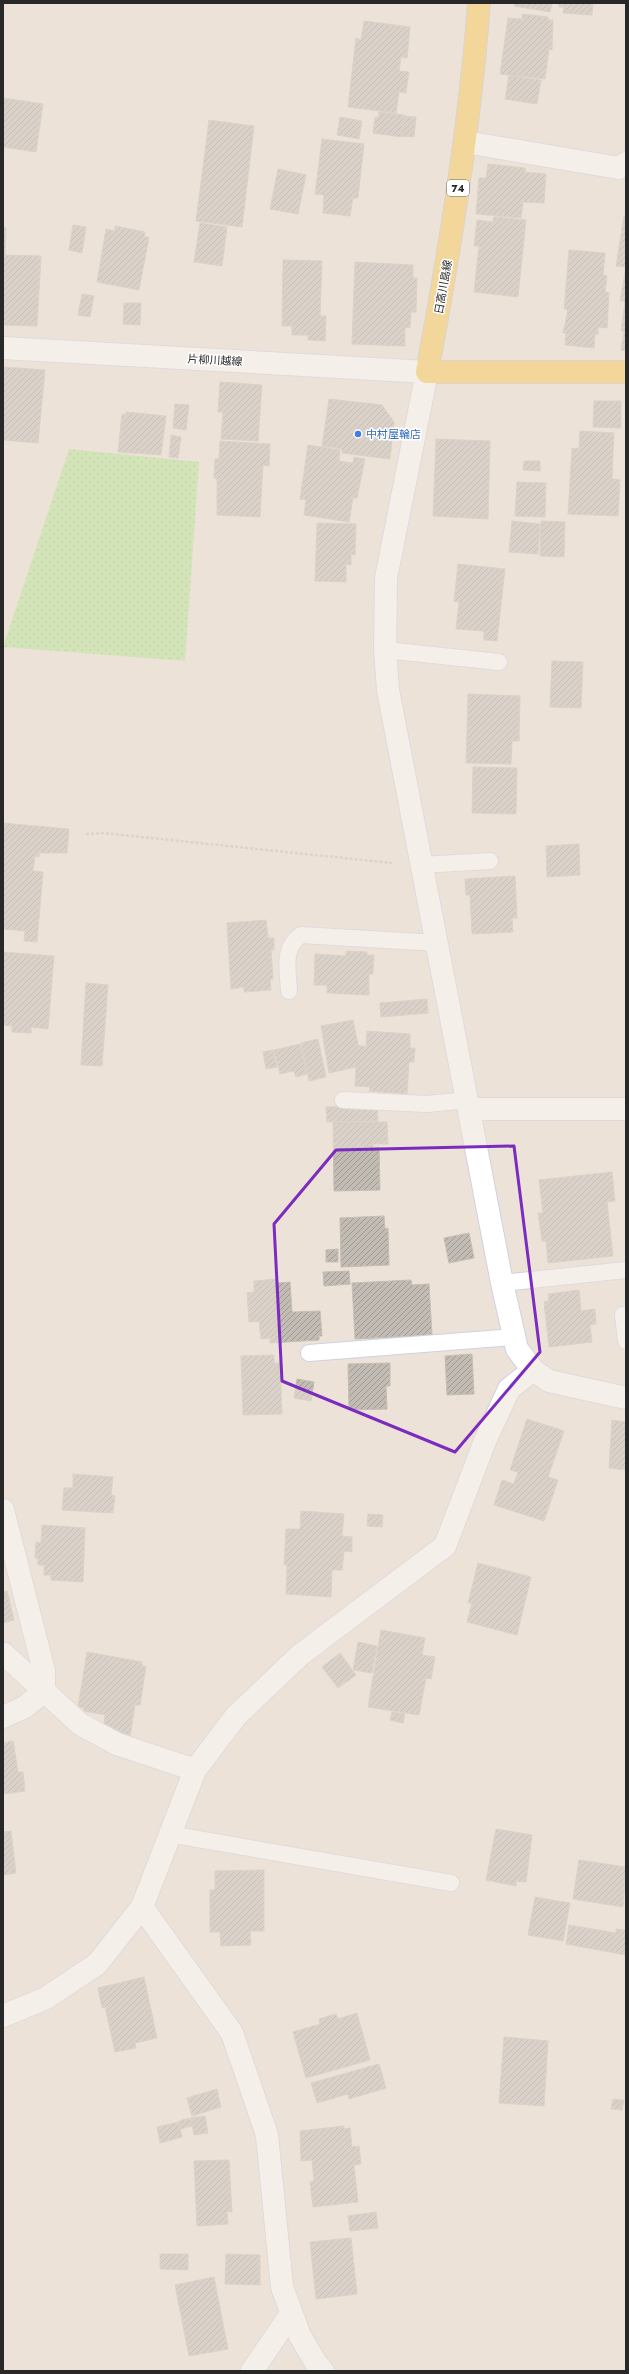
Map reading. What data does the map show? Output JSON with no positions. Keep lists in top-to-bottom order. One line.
{"streets":{"main road":["74","日高川島線"],"street":["片柳川越線"]},"crossings":[["日高川島線","片柳川越線"]],"places":["中村屋輪店"]}
